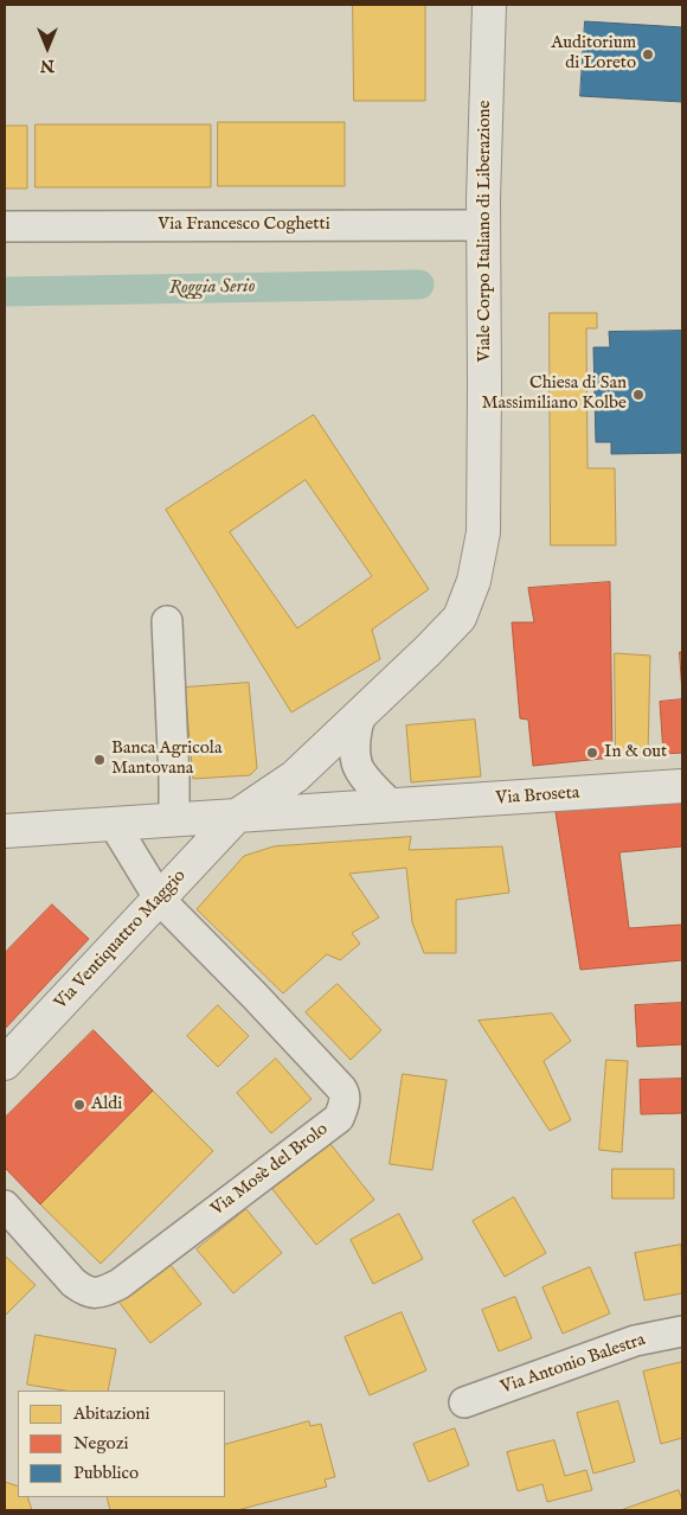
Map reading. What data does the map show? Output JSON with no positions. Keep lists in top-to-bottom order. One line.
{"streets":{"street":["Via Francesco Coghetti","Viale Corpo Italiano di Liberazione","Via Broseta","Via Ventiquattro Maggio","Via Mosè del Brolo","Via Antonio Balestra"]},"crossings":[["Via Francesco Coghetti","Viale Corpo Italiano di Liberazione"],["Viale Corpo Italiano di Liberazione","Via Broseta"],["Viale Corpo Italiano di Liberazione","Via Ventiquattro Maggio"],["Via Broseta","Via Ventiquattro Maggio"],["Via Ventiquattro Maggio","Via Mosè del Brolo"]],"water":["Roggia Serio"],"places":["Auditorium di Loreto","Chiesa di San Massimiliano Kolbe","In & out","Banca Agricola Mantovana","Aldi"],"legend":["Abitazioni","Negozi","Pubblico"],"north":"bottom"}
